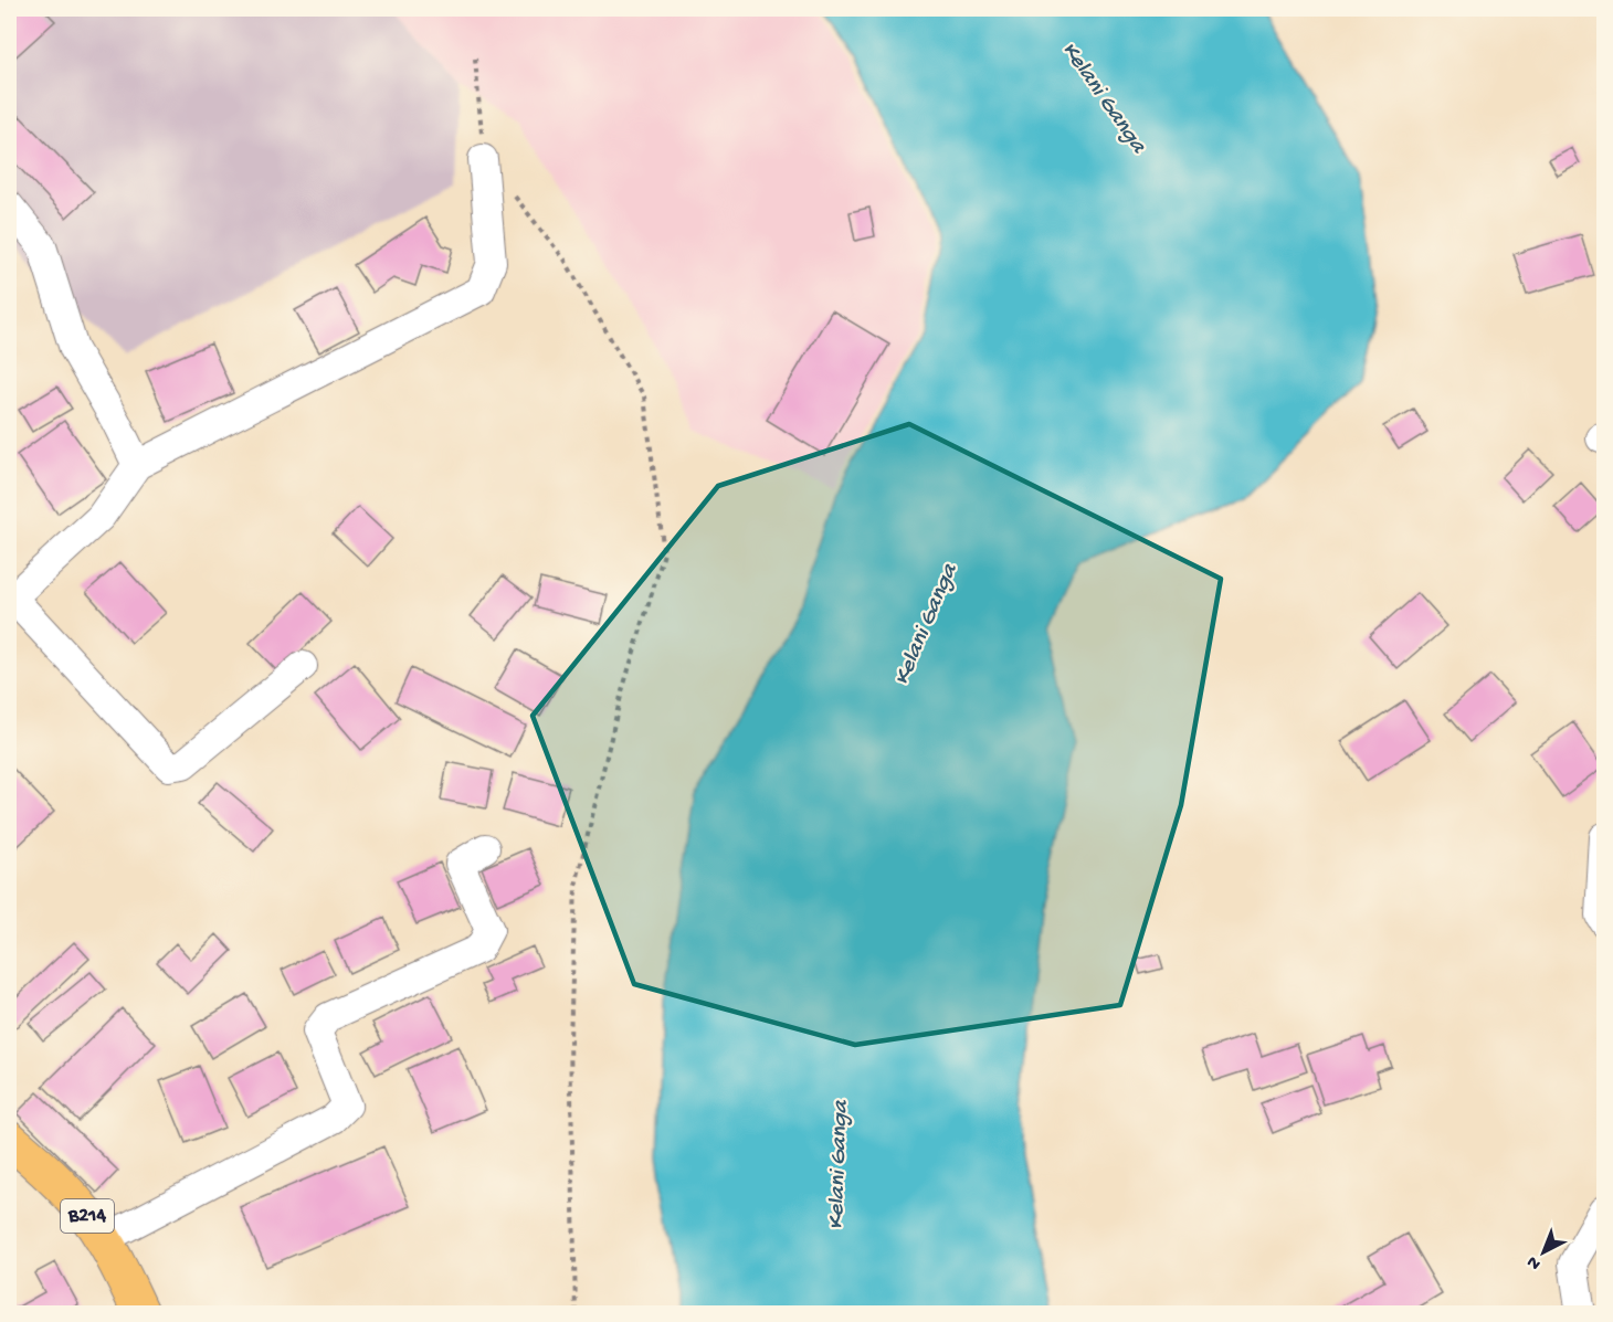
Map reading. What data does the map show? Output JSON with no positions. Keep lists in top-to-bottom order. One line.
{"streets":{"main road":["B214"]},"water":["Kelani Ganga"],"north":"bottom left"}
